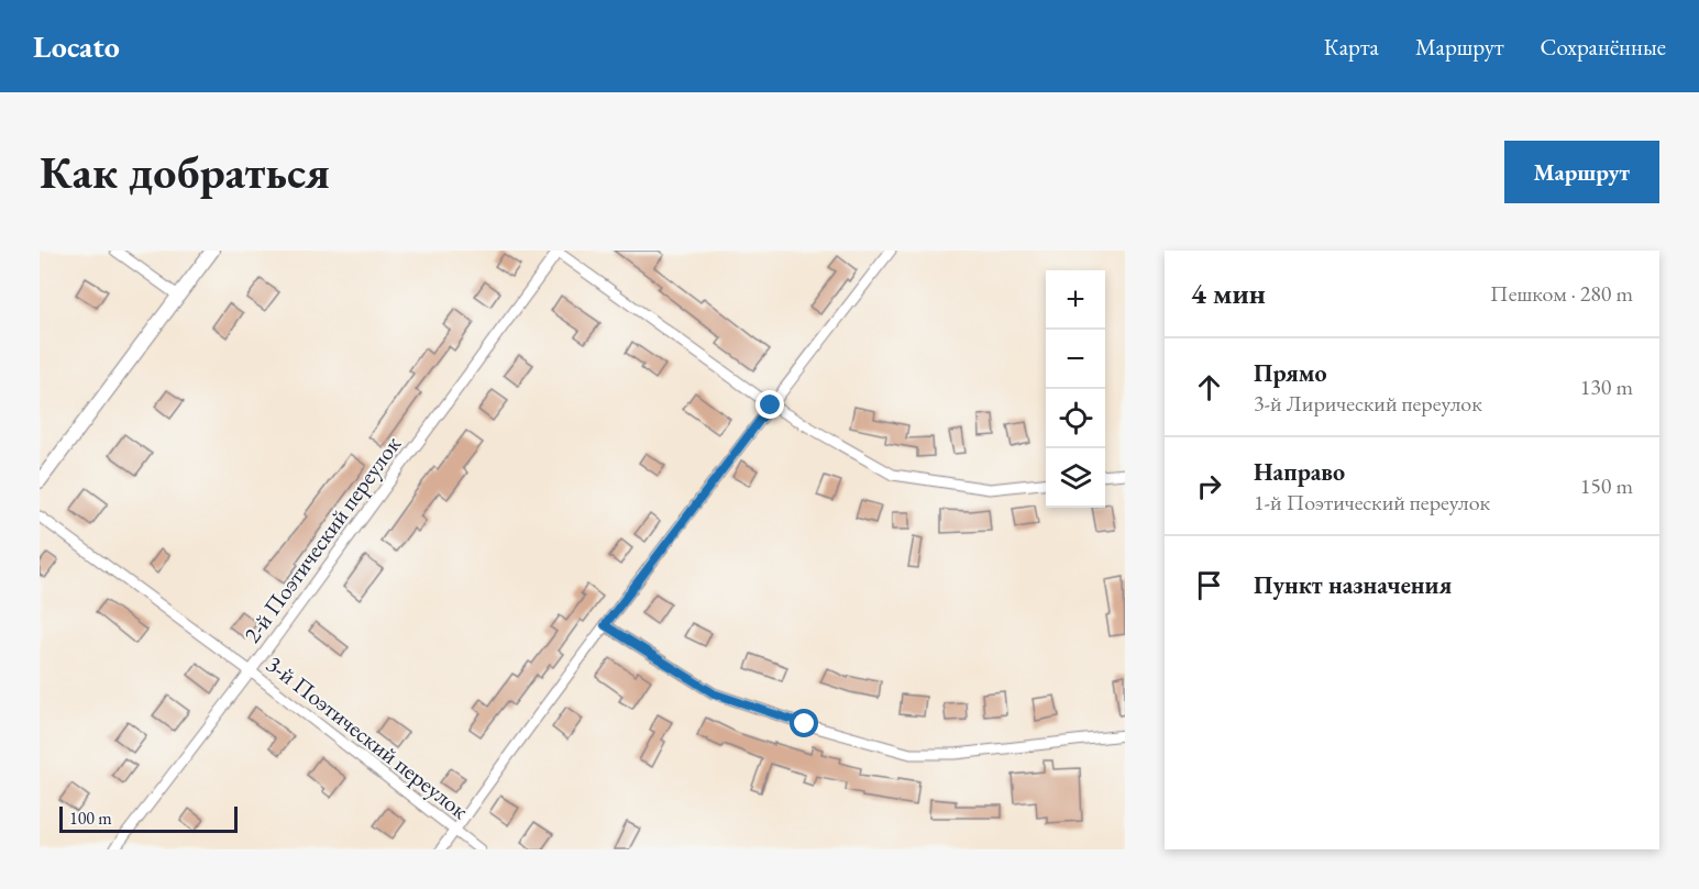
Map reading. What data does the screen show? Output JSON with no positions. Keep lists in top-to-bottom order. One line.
{"streets":{"street":["2-й Поэтический переулок","3-й Поэтический переулок"]},"crossings":[["2-й Поэтический переулок","3-й Поэтический переулок"]],"scale_bar":"100 m","page":{"header":"Locato","nav":["Карта","Маршрут","Сохранённые"],"buttons":"Маршрут","title":"Как добраться","heading":["4 мин","Пешком · 280 m"],"map_buttons":["+","−"],"list":[["Прямо","3-й Лирический переулок","130 m"],["Направо","1-й Поэтический переулок","150 m"],"Пункт назначения"],"scale":"100 m"}}
